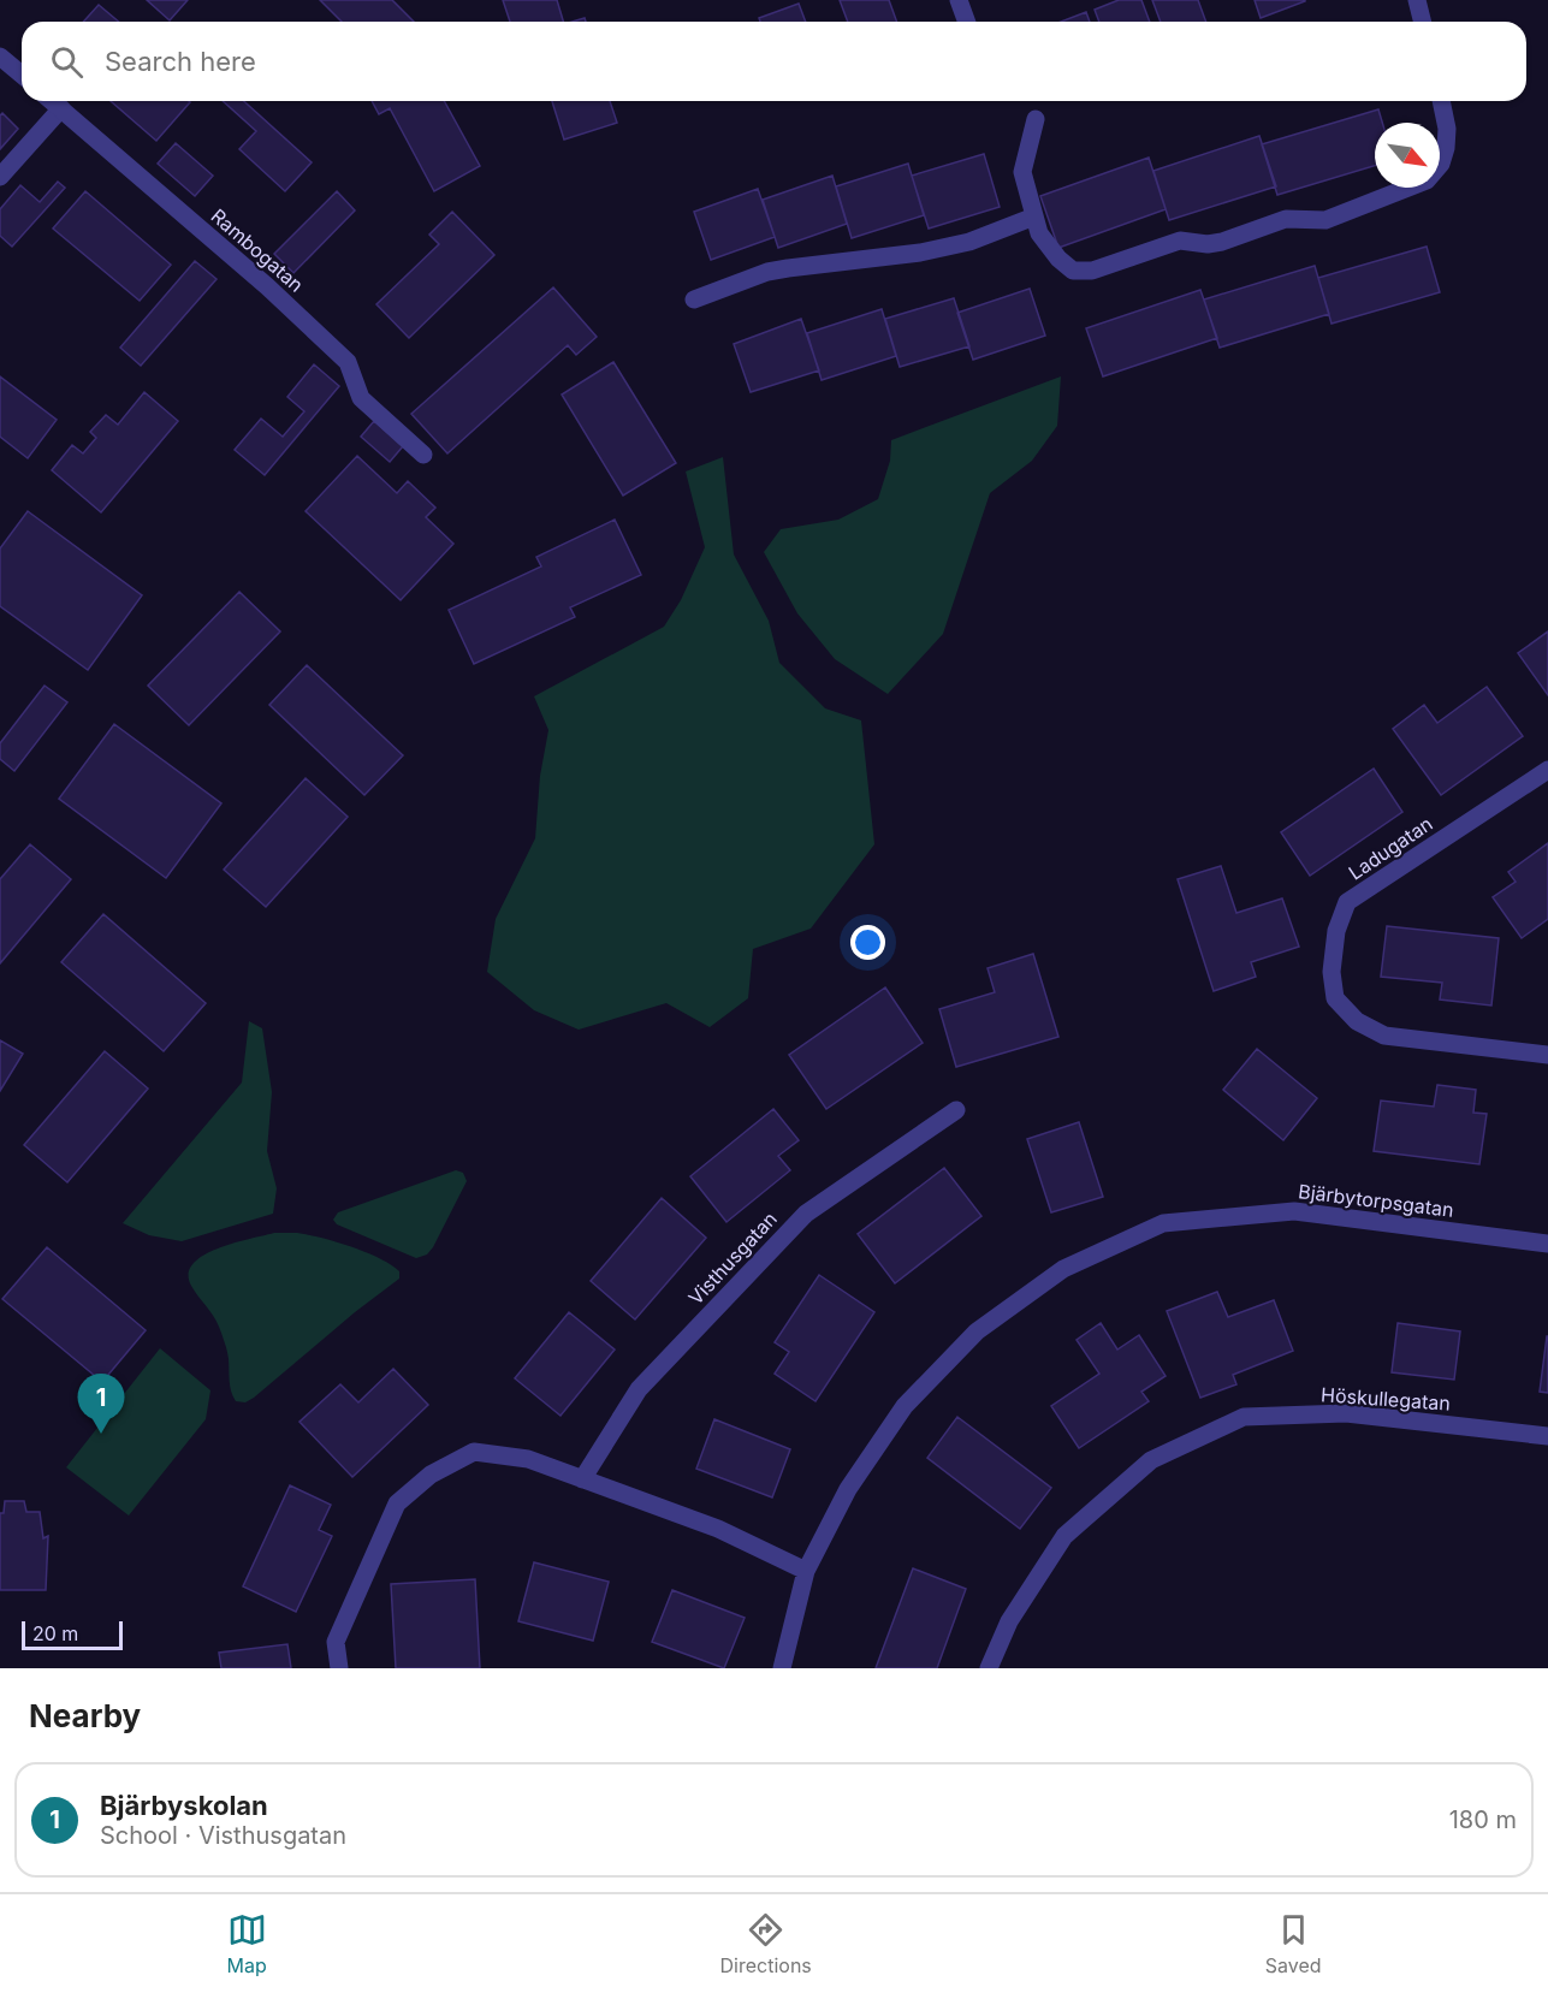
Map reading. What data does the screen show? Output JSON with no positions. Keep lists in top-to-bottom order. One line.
{"streets":{"street":["Rambogatan","Ladugatan","Bjärbytorpsgatan","Visthusgatan","Höskullegatan"]},"scale_bar":"20 m","north":"bottom right","page":{"search":"Search here","pins":"1","scale":"20 m","heading":"Nearby","list":[{"mark":"1","name":"Bjärbyskolan","note":"School · Visthusgatan","value":"180 m"}],"nav":["Map","Directions","Saved"]}}
